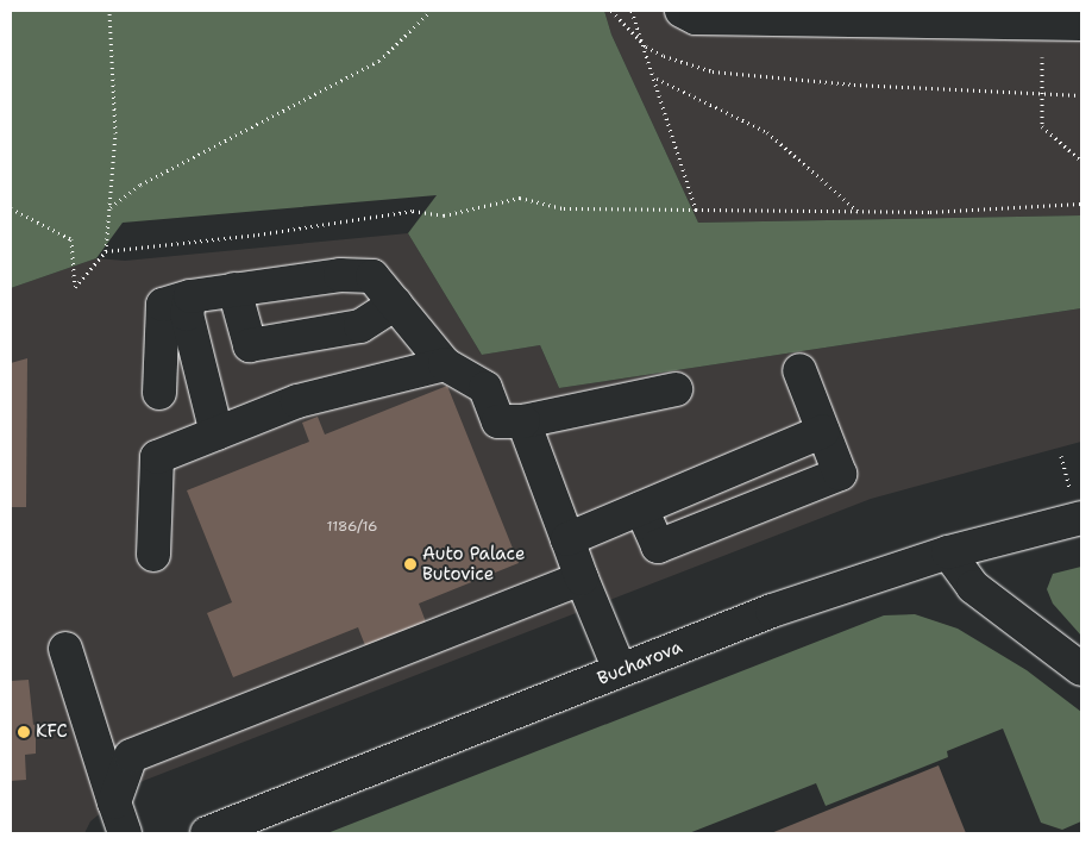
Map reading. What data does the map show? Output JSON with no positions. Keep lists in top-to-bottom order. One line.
{"streets":{"main road":["Bucharova"]},"places":["Auto Palace Butovice","KFC"],"house_numbers":["1186/16"]}
